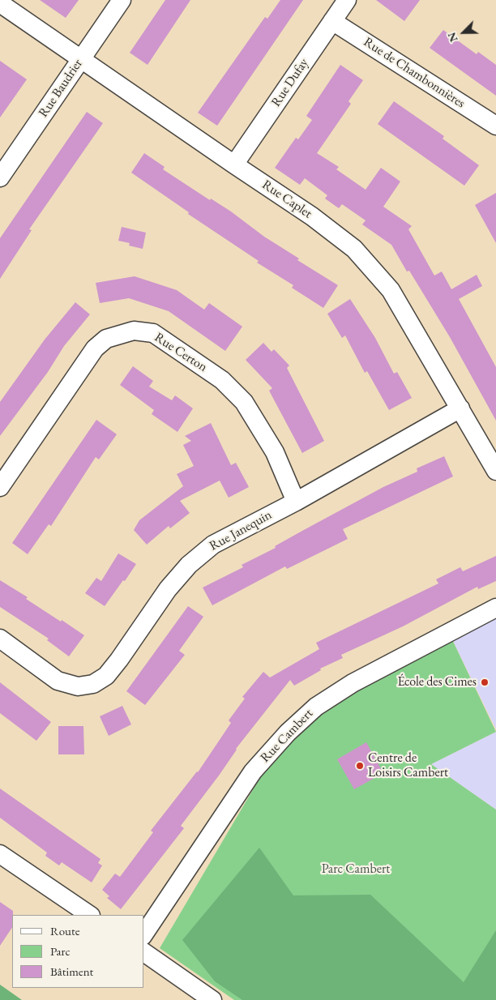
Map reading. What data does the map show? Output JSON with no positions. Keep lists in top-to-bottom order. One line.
{"streets":{"street":["Rue de Chambonnières","Rue Dufay","Rue Baudrier","Rue Caplet","Rue Certon","Rue Janequin","Rue Cambert"]},"crossings":[["Rue de Chambonnières","Rue Dufay"],["Rue Dufay","Rue Caplet"],["Rue Baudrier","Rue Caplet"],["Rue Caplet","Rue Janequin"],["Rue Certon","Rue Janequin"]],"parks":["Parc Cambert"],"places":["École des Cimes","Centre de Loisirs Cambert"],"legend":["Route","Parc","Bâtiment"],"north":"bottom left"}
